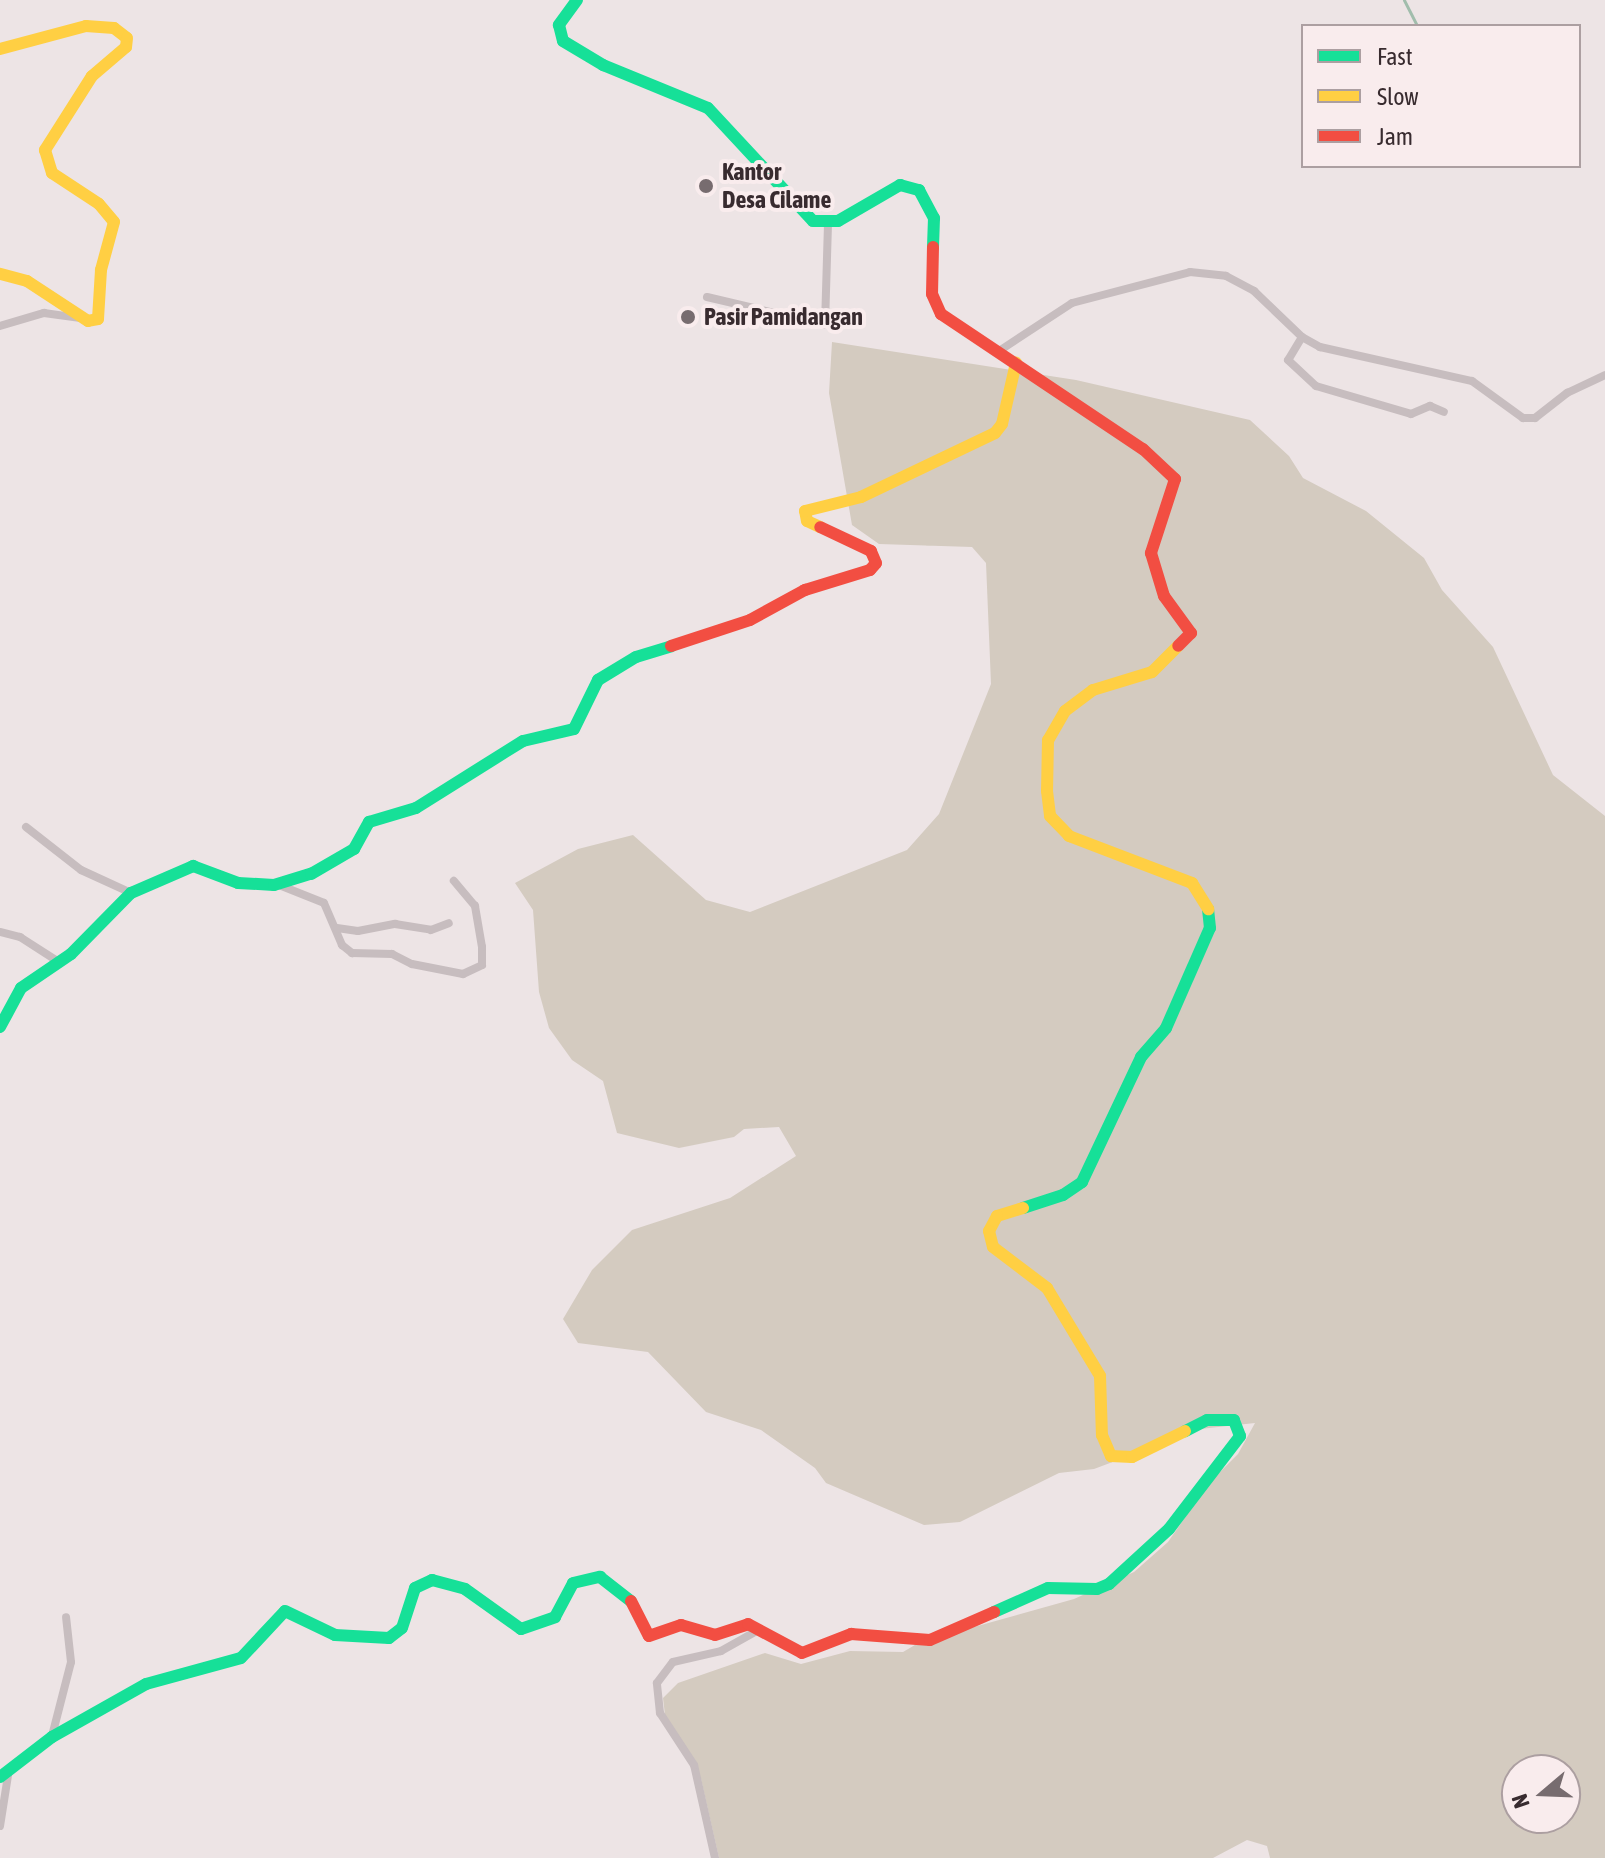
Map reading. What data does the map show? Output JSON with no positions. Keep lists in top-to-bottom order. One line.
{"places":["Kantor Desa Cilame","Pasir Pamidangan"],"legend":["Fast","Slow","Jam"],"north":"left"}
